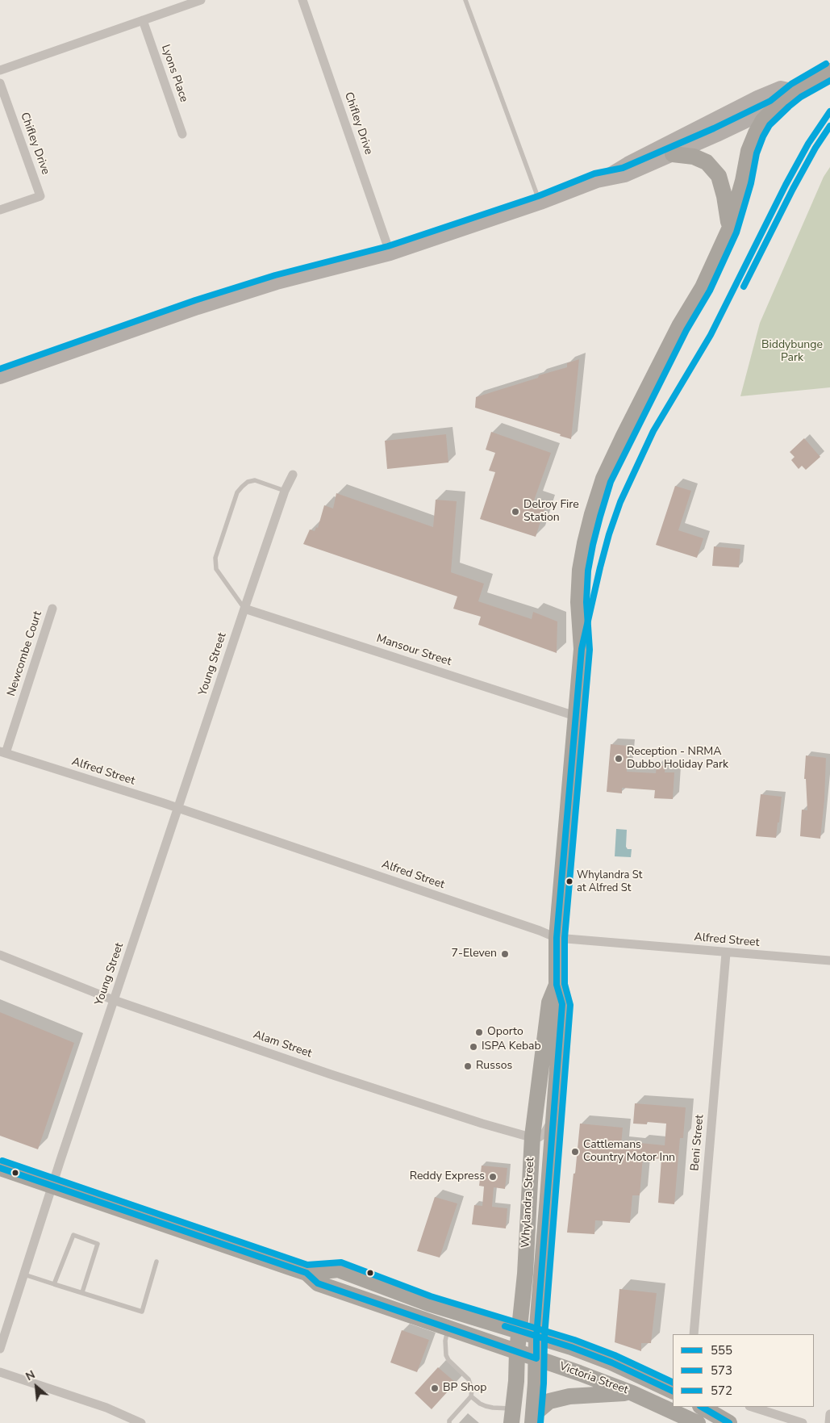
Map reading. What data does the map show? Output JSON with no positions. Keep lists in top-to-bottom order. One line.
{"streets":{"highway":["Whylandra Street","Victoria Street"],"street":["Lyons Place","Chifley Drive","Mansour Street","Newcombe Court","Young Street","Alfred Street","Alam Street","Beni Street"]},"crossings":[["Mansour Street","Young Street"],["Mansour Street","Whylandra Street"],["Newcombe Court","Alfred Street"],["Young Street","Alfred Street"],["Young Street","Alam Street"],["Young Street","Victoria Street"],["Alfred Street","Beni Street"],["Alfred Street","Whylandra Street"],["Alam Street","Whylandra Street"],["Whylandra Street","Victoria Street"]],"parks":["Biddybunge Park"],"places":["Delroy Fire Station","Reception - NRMA Dubbo Holiday Park","Whylandra St at Alfred St","7-Eleven","Oporto","ISPA Kebab","Russos","Cattlemans Country Motor Inn","Reddy Express","BP Shop"],"lines":["transit line 572","transit line 573","transit line 555"],"legend":["555","573","572"],"north":"top left"}
